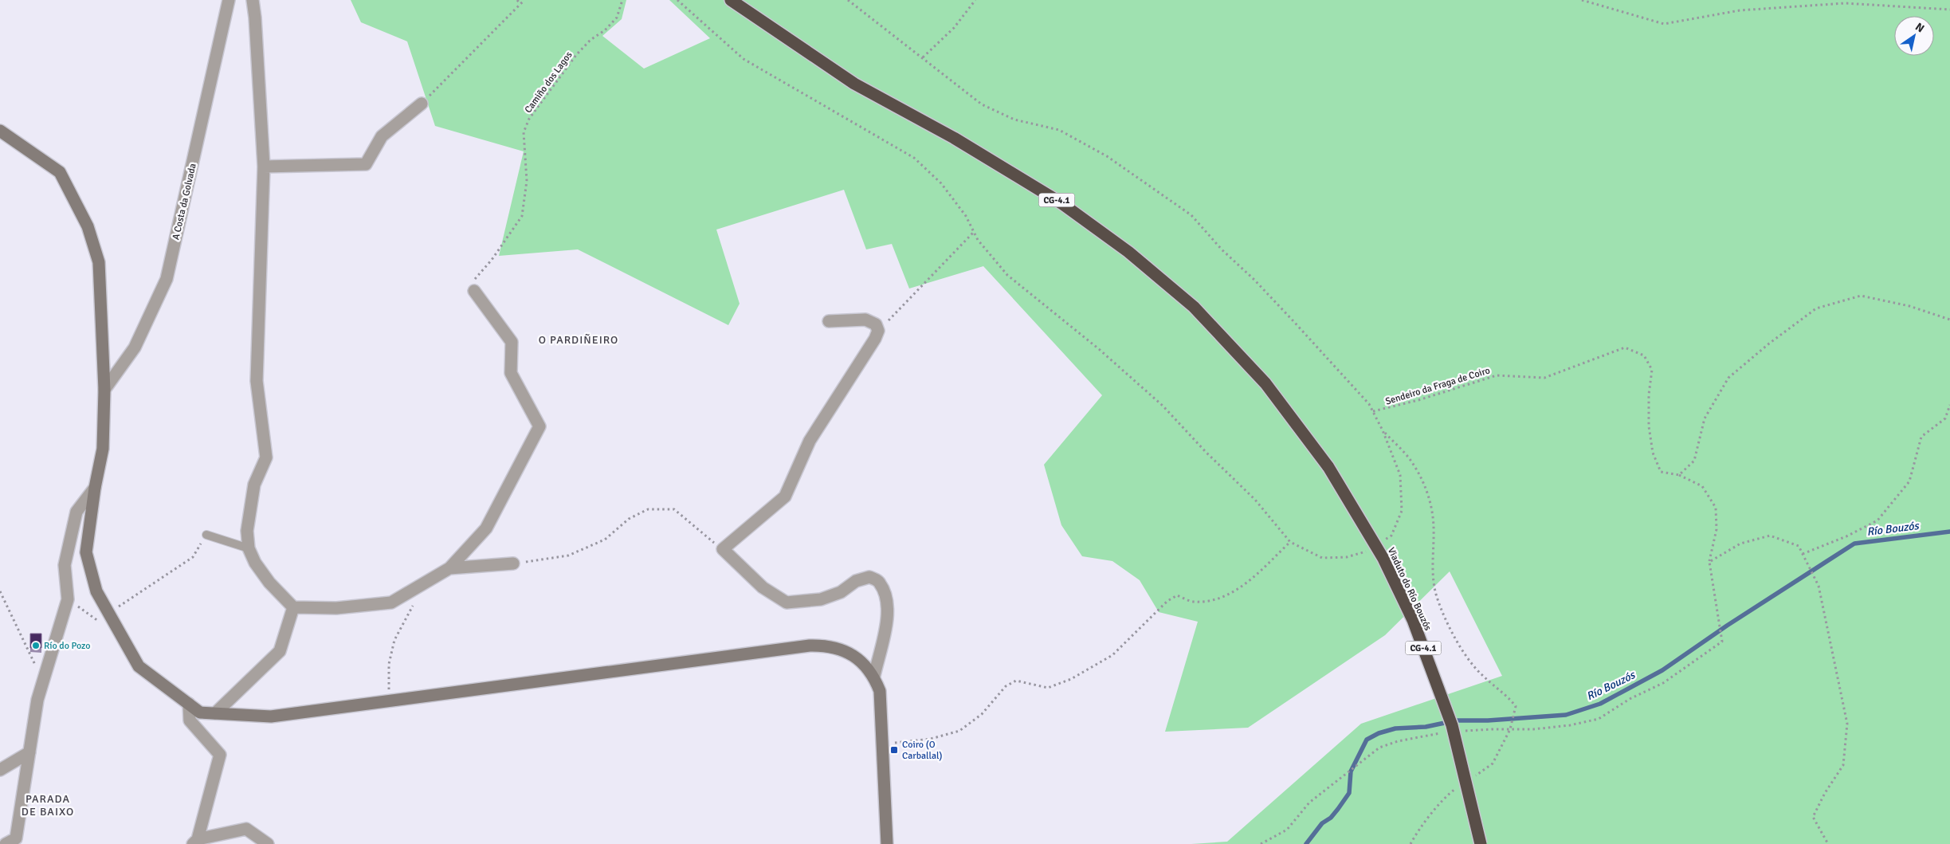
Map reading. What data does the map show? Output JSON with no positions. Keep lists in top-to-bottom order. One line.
{"streets":{"highway":["CG-4.1","Viaduto do Río Bouzós"],"street":["A Costa da Golvada"],"path":["Camiño dos Lagos","Sendeiro da Fraga de Coiro"]},"districts":["O PARDIÑEIRO","PARADA DE BAIXO"],"water":["Río Bouzós"],"places":{"other":["Río do Pozo"],"transit":["Coiro (O Carballal)"]},"north":"top right"}
